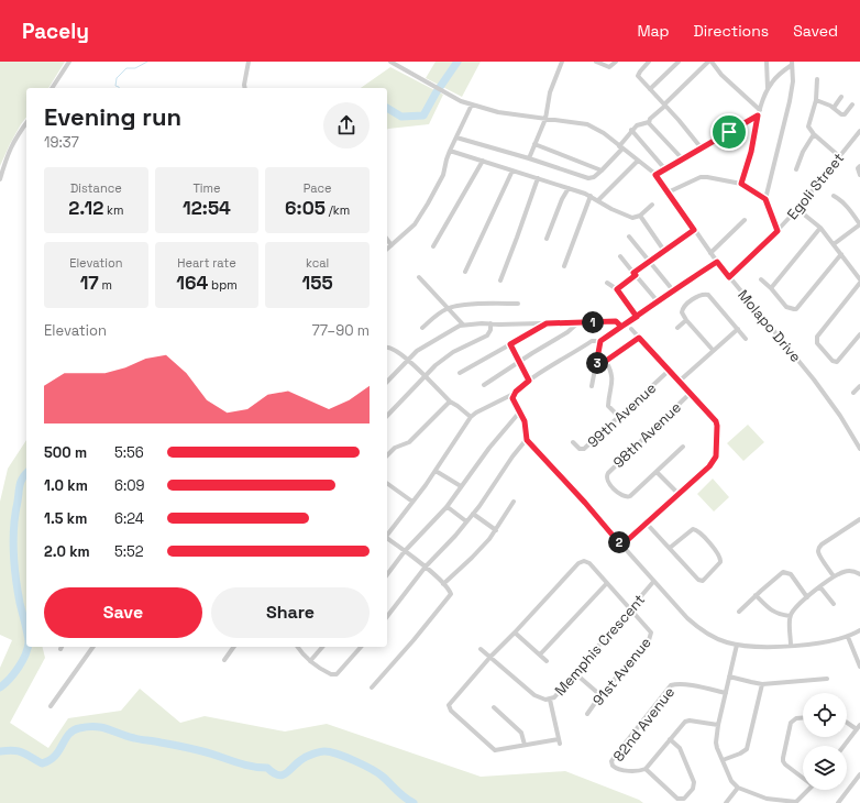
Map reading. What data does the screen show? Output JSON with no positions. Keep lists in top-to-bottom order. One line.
{"streets":{"street":["Egoli Street","Molapo Drive","99th Avenue","98th Avenue","Memphis Crescent","91st Avenue","82nd Avenue"]},"crossings":[["Egoli Street","Molapo Drive"],["Memphis Crescent","91st Avenue"]],"page":{"header":"Pacely","nav":["Map","Directions","Saved"],"heading":["Evening run","19:37"],"stats":[["Distance","2.12 km"],["Time","12:54"],["Pace","6:05 /km"],["Elevation","17 m"],["Heart rate","164 bpm"],["kcal","155"]],"pins":["1","3","2"],"chart":["Elevation","77–90 m"],"list":[{"name":"500 m","note":"5:56"},{"name":"1.0 km","note":"6:09"},{"name":"1.5 km","note":"6:24"},{"name":"2.0 km","note":"5:52"}],"buttons":["Save","Share"]}}
